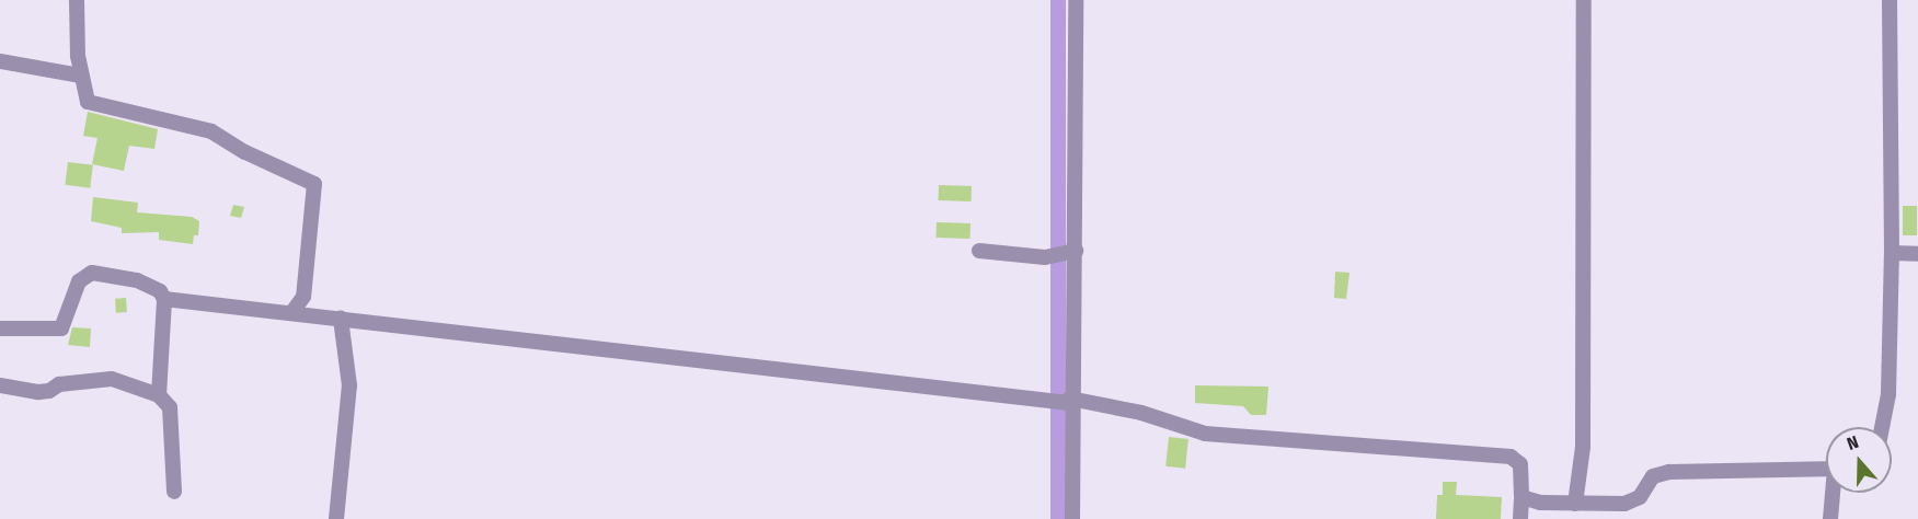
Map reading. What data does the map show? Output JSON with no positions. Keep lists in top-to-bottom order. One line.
{"north":"top"}
